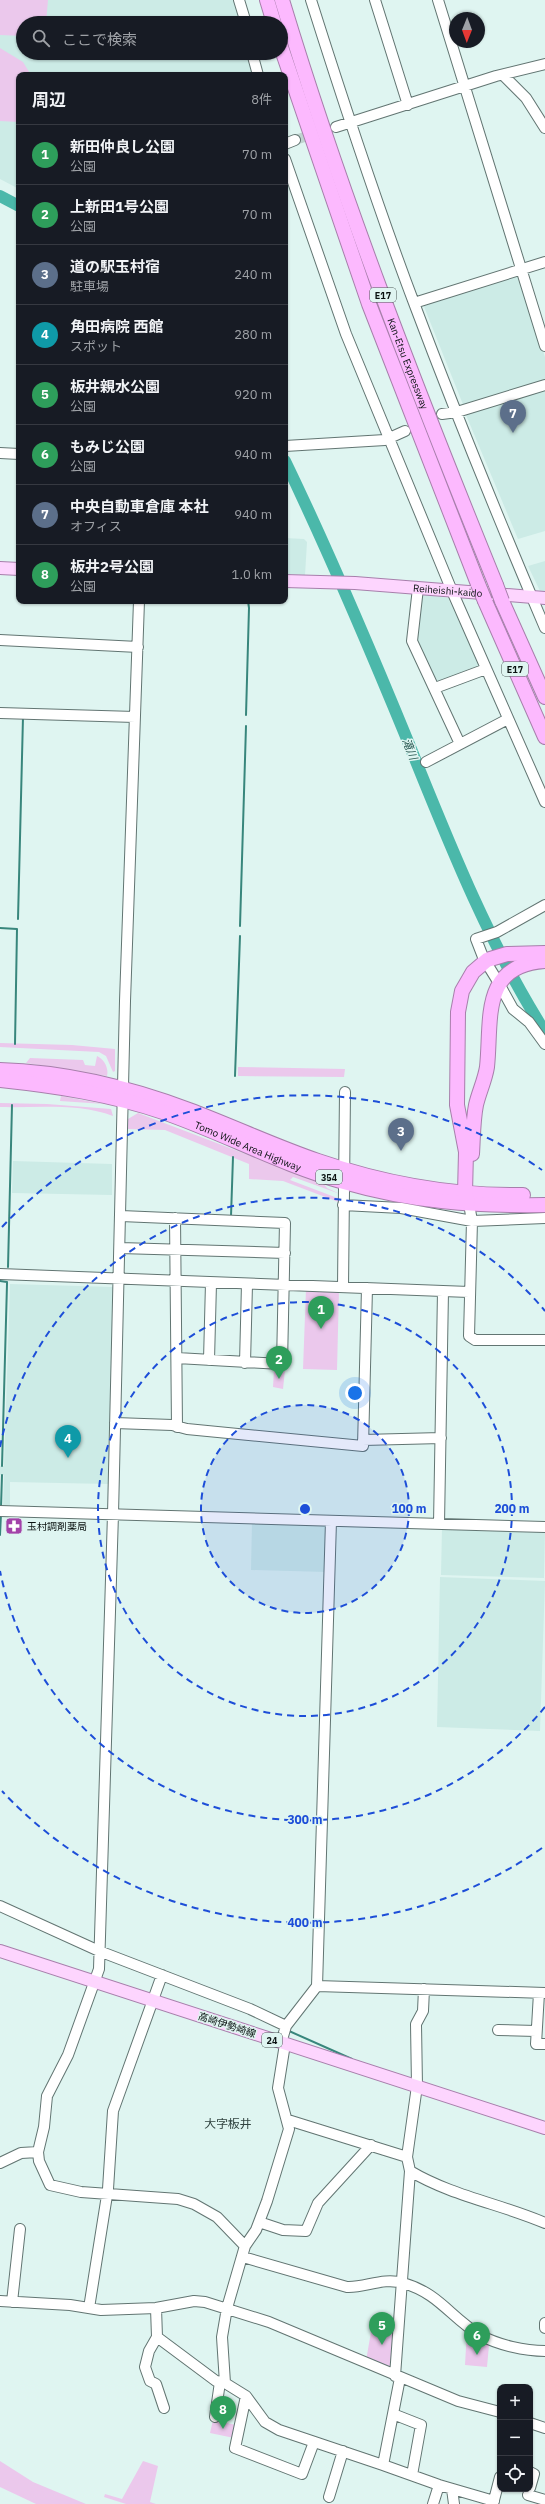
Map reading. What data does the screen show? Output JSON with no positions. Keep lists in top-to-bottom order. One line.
{"streets":{"highway":["E17","Kan-Etsu Expressway","Tomo Wide Area Highway","354"],"main road":["Reiheishi-kaido","高崎伊勢崎線","24"]},"districts":["大字板井"],"water":["滝川"],"places":{"pharmacy":["玉村調剤薬局"]},"north":"bottom","page":{"search":"ここで検索","heading":["周辺","8件"],"list":[{"mark":"1","name":"新田仲良し公園","note":"公園","value":"70 m"},{"mark":"2","name":"上新田1号公園","note":"公園","value":"70 m"},{"mark":"3","name":"道の駅玉村宿","note":"駐車場","value":"240 m"},{"mark":"4","name":"角田病院 西館","note":"スポット","value":"280 m"},{"mark":"5","name":"板井親水公園","note":"公園","value":"920 m"},{"mark":"6","name":"もみじ公園","note":"公園","value":"940 m"},{"mark":"7","name":"中央自動車倉庫 本社","note":"オフィス","value":"940 m"},{"mark":"8","name":"板井2号公園","note":"公園","value":"1.0 km"}],"pins":["7","3","1","2","4","5","6","8"],"map_buttons":["+","−"]},"rings":["100 m","200 m","300 m","400 m"]}
